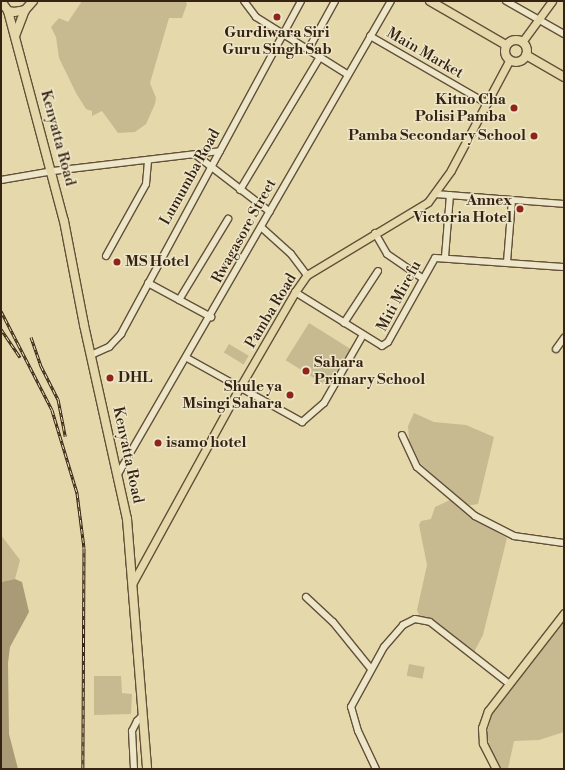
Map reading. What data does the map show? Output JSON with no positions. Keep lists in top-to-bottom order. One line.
{"streets":{"highway":["Kenyatta Road"],"main road":["Pamba Road"],"street":["Main Market","Lumumba Road","Rwagasore Street","Miti Mirefu"]},"crossings":[["Main Market","Rwagasore Street"],["Main Market","Pamba Road"],["Kenyatta Road","Lumumba Road"],["Kenyatta Road","Rwagasore Street"],["Kenyatta Road","Pamba Road"],["Miti Mirefu","Pamba Road"]],"places":["Gurdiwara Siri Guru Singh Sab","Kituo Cha Polisi Pamba","Pamba Secondary School","Annex Victoria Hotel","MS Hotel","Sahara Primary School","DHL","Shule ya Msingi Sahara","isamo hotel"]}
